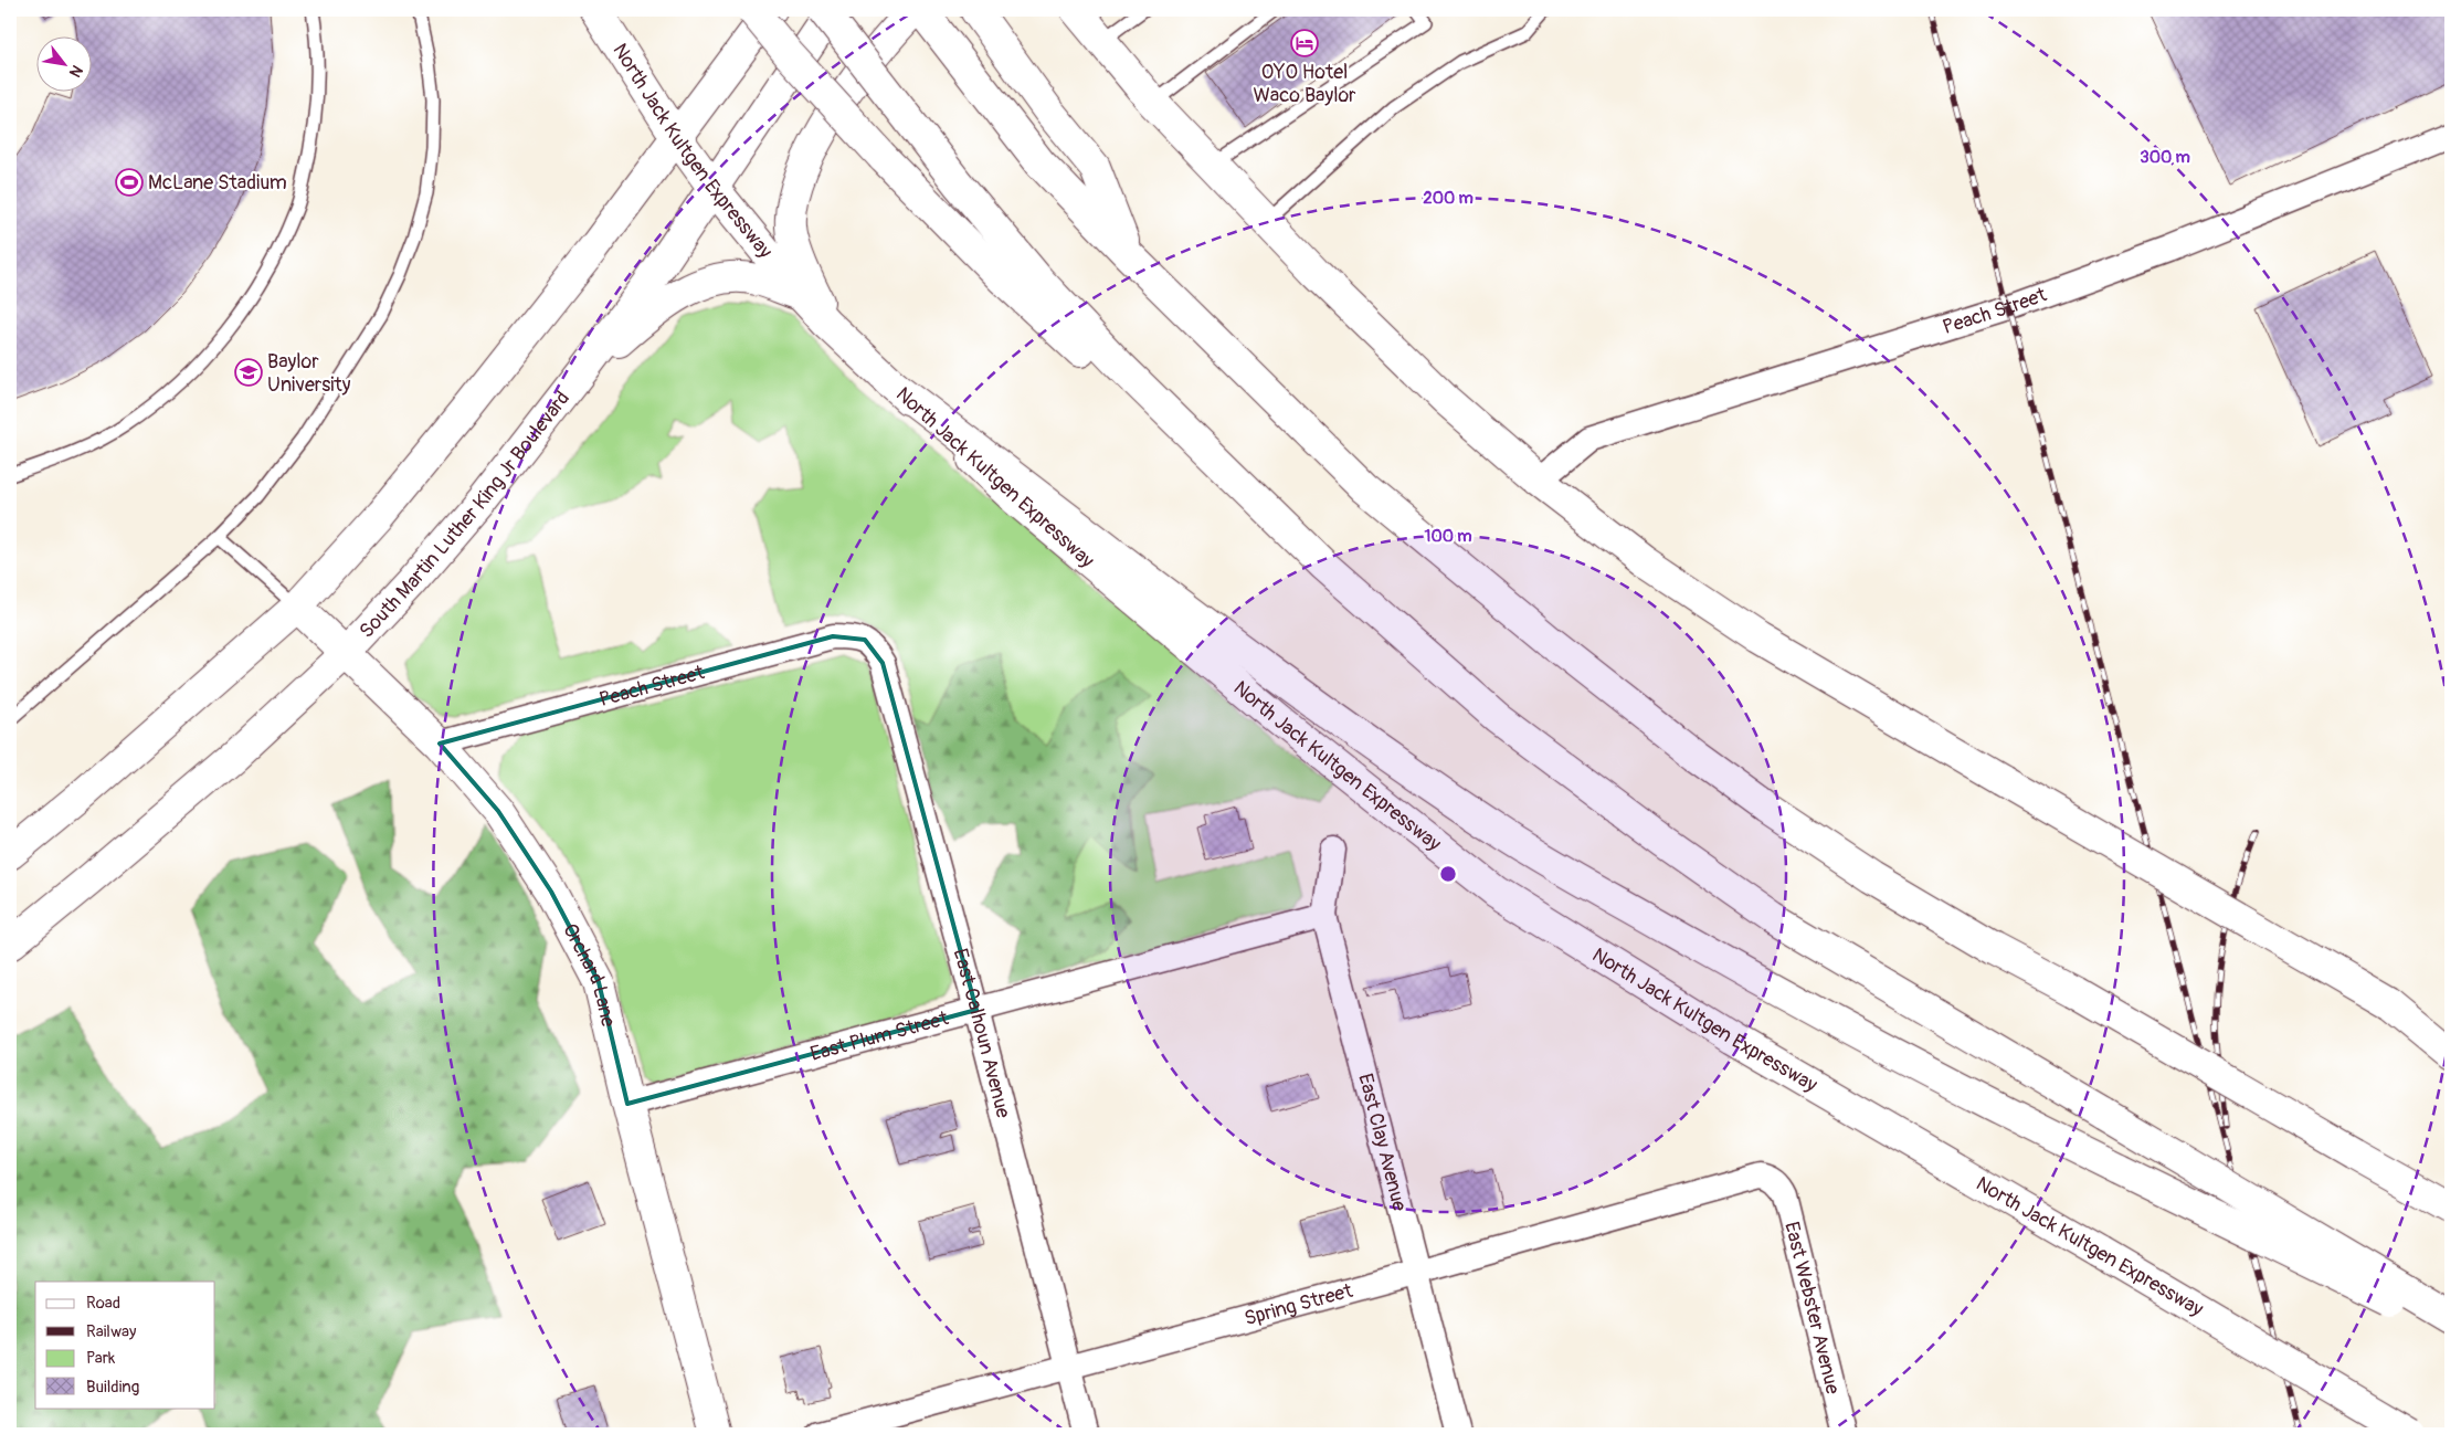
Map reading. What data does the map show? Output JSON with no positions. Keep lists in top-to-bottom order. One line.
{"streets":{"main road":["North Jack Kultgen Expressway","South Martin Luther King Jr Boulevard","Orchard Lane"],"street":["Peach Street","East Calhoun Avenue","East Plum Street","East Clay Avenue","Spring Street","East Webster Avenue"]},"crossings":[["North Jack Kultgen Expressway","South Martin Luther King Jr Boulevard"],["Peach Street","Orchard Lane"],["Peach Street","East Calhoun Avenue"],["South Martin Luther King Jr Boulevard","Orchard Lane"],["Orchard Lane","East Plum Street"],["East Calhoun Avenue","East Plum Street"],["East Calhoun Avenue","Spring Street"],["East Plum Street","East Clay Avenue"],["East Clay Avenue","Spring Street"],["Spring Street","East Webster Avenue"]],"places":{"hotel":["OYO Hotel Waco Baylor"],"sports":["McLane Stadium"],"school or university":["Baylor University"]},"legend":["Road","Railway","Park","Building"],"north":"bottom right","rings":["300 m","200 m","100 m"]}
